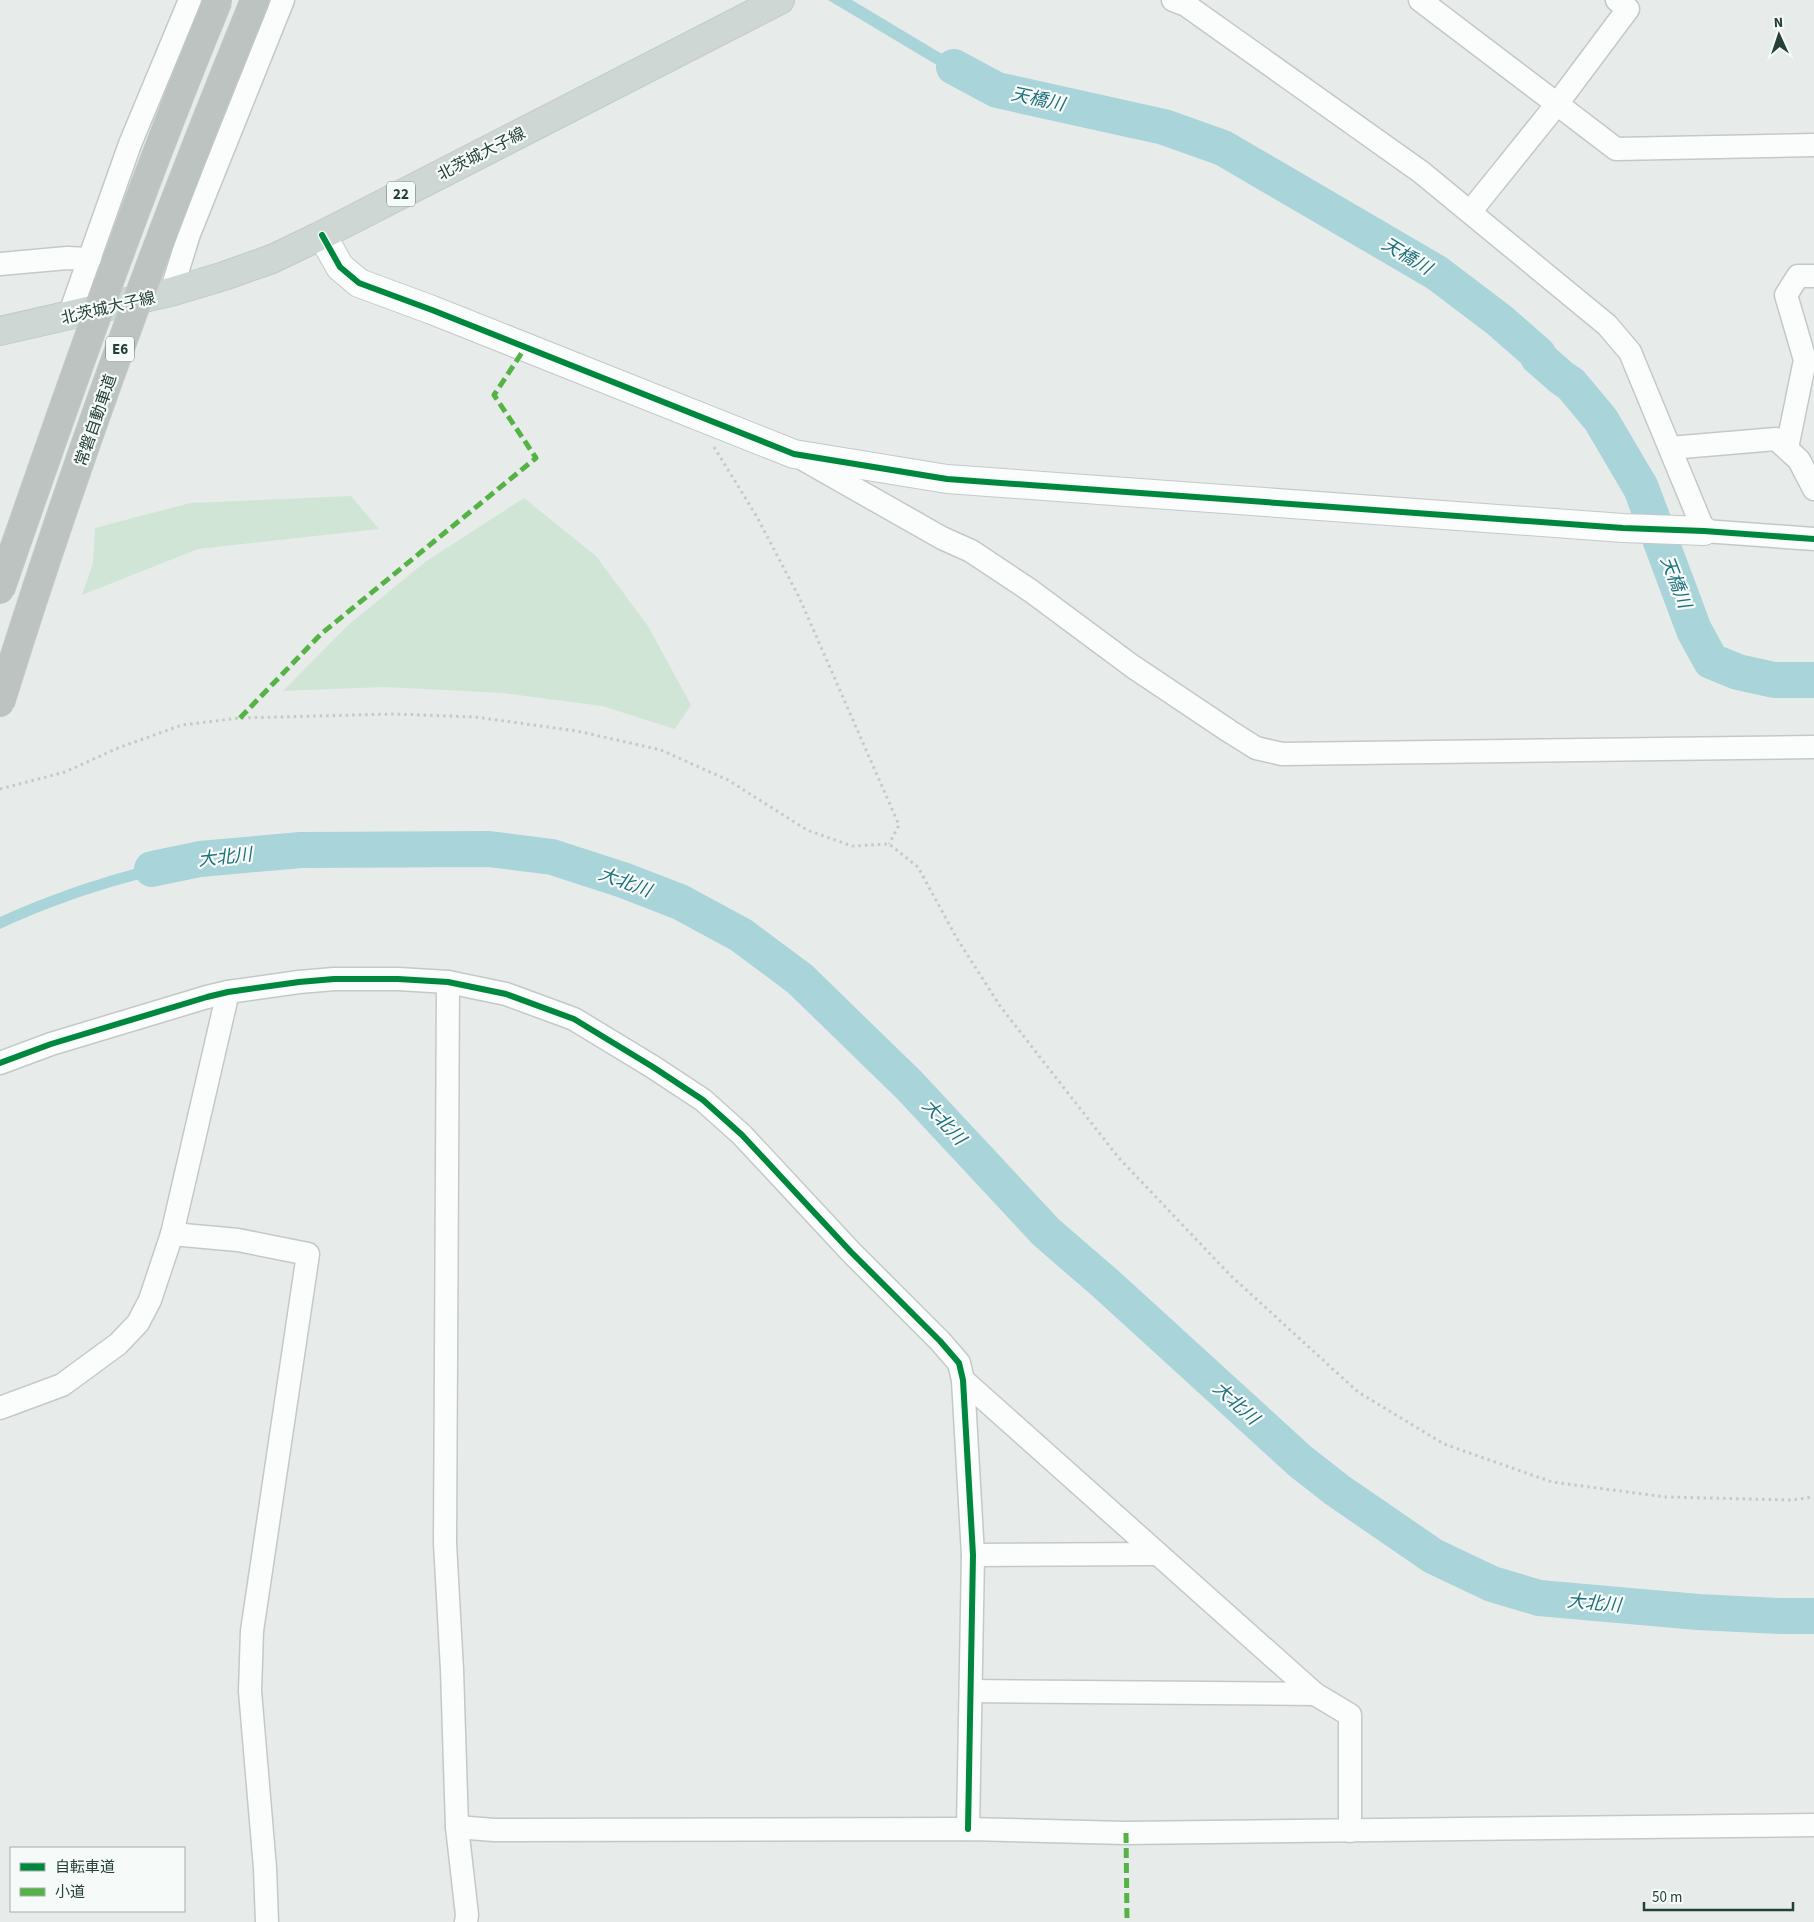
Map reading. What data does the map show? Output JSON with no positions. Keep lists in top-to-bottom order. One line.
{"streets":{"highway":["E6","常磐自動車道"],"main road":["北茨城大子線","22"]},"water":["天橋川","大北川"],"legend":["自転車道","小道"],"scale_bar":"50 m","north":"top"}
